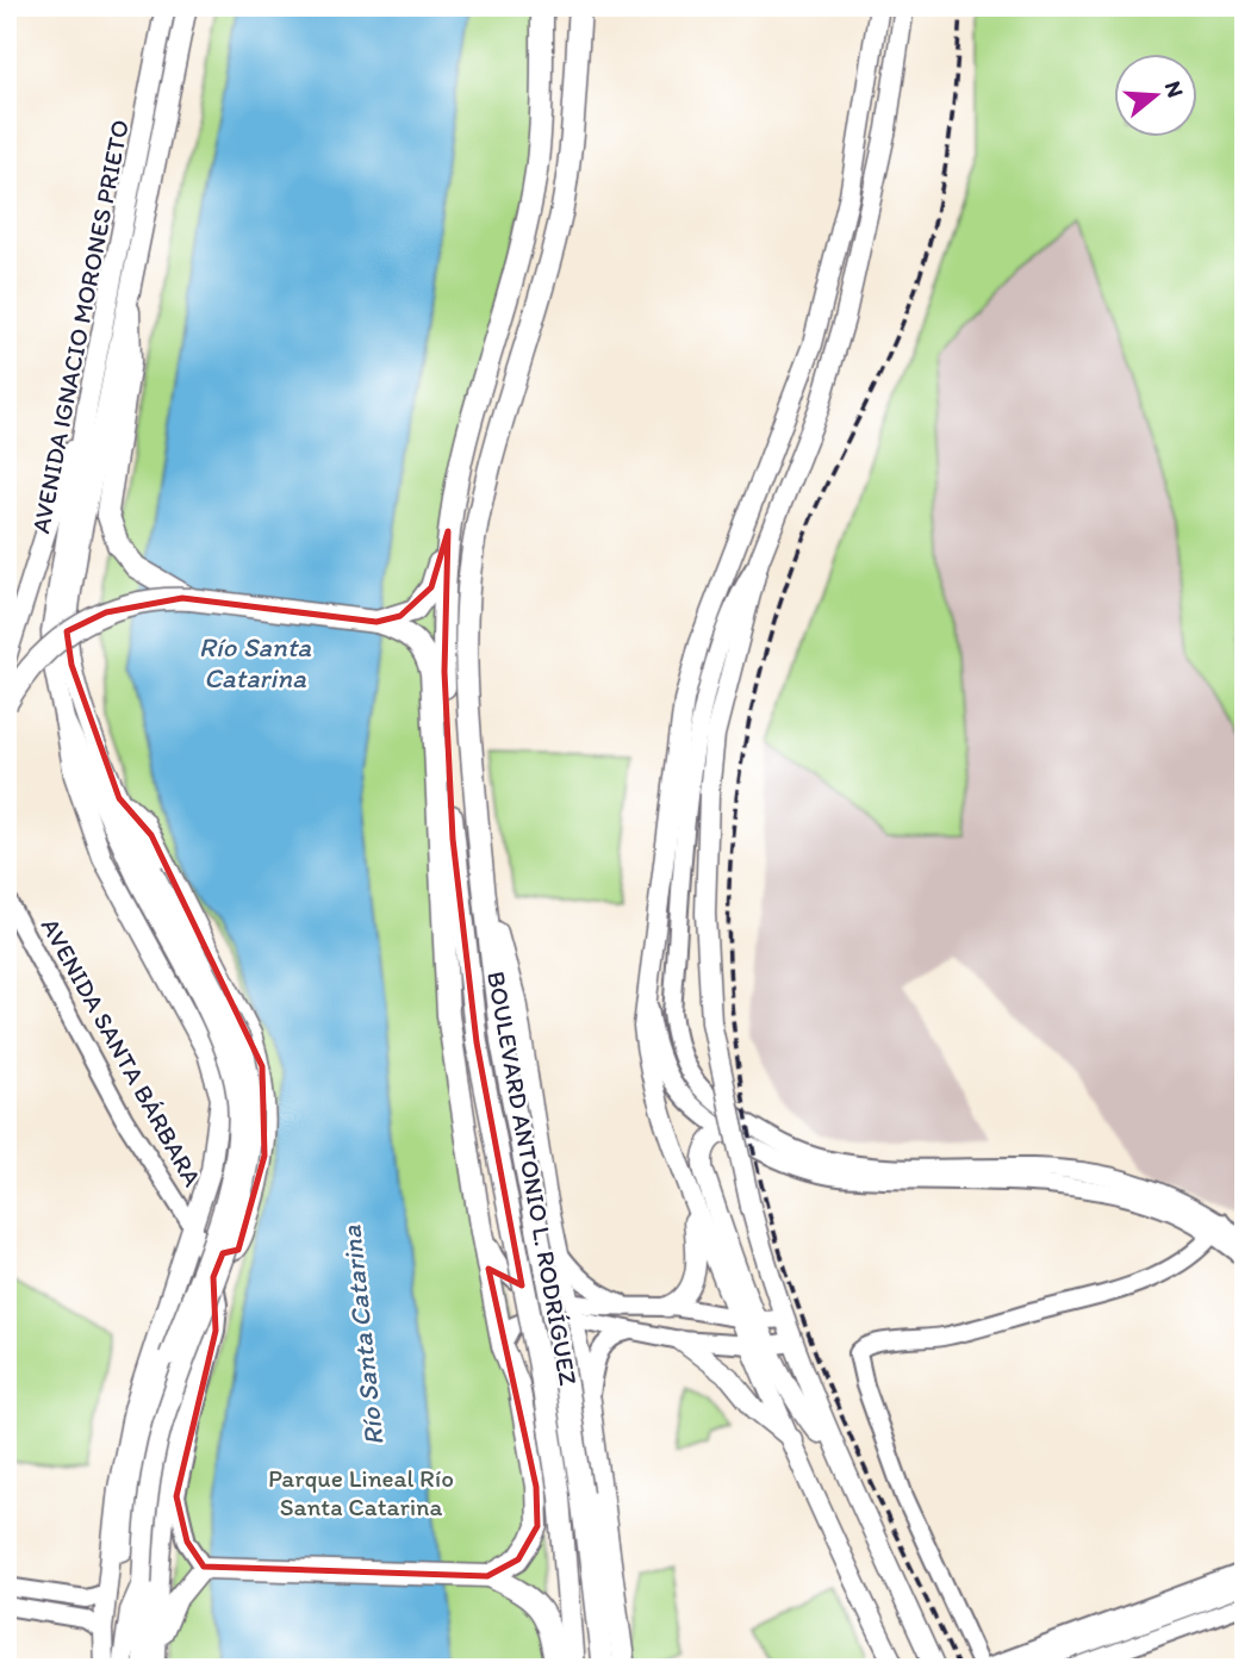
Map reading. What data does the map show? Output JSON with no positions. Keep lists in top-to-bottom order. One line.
{"streets":{"highway":["BOULEVARD ANTONIO L. RODRÍGUEZ"],"main road":["AVENIDA IGNACIO MORONES PRIETO","AVENIDA SANTA BÁRBARA"]},"water":["Río Santa Catarina"],"parks":["Parque Lineal Río Santa Catarina"],"north":"right"}
